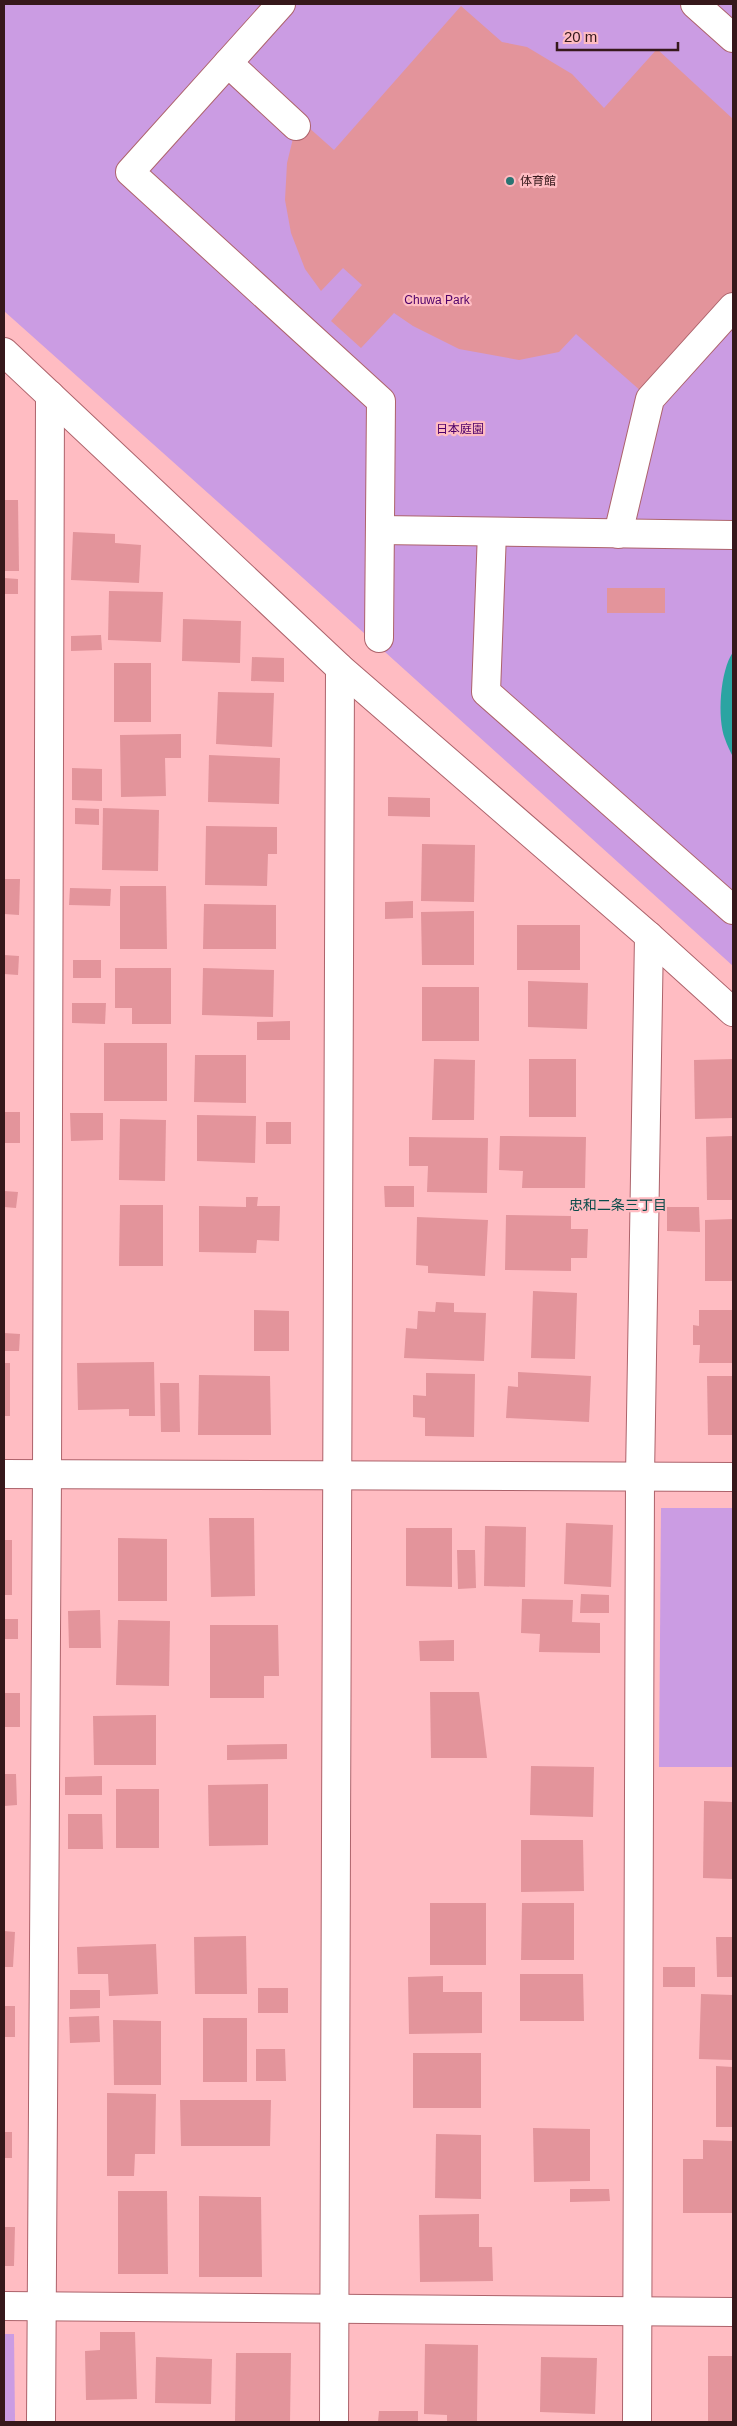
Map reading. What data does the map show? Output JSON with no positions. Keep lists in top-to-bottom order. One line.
{"districts":["忠和二条三丁目"],"parks":["Chuwa Park","日本庭園"],"places":["体育館"],"scale_bar":"20 m"}
